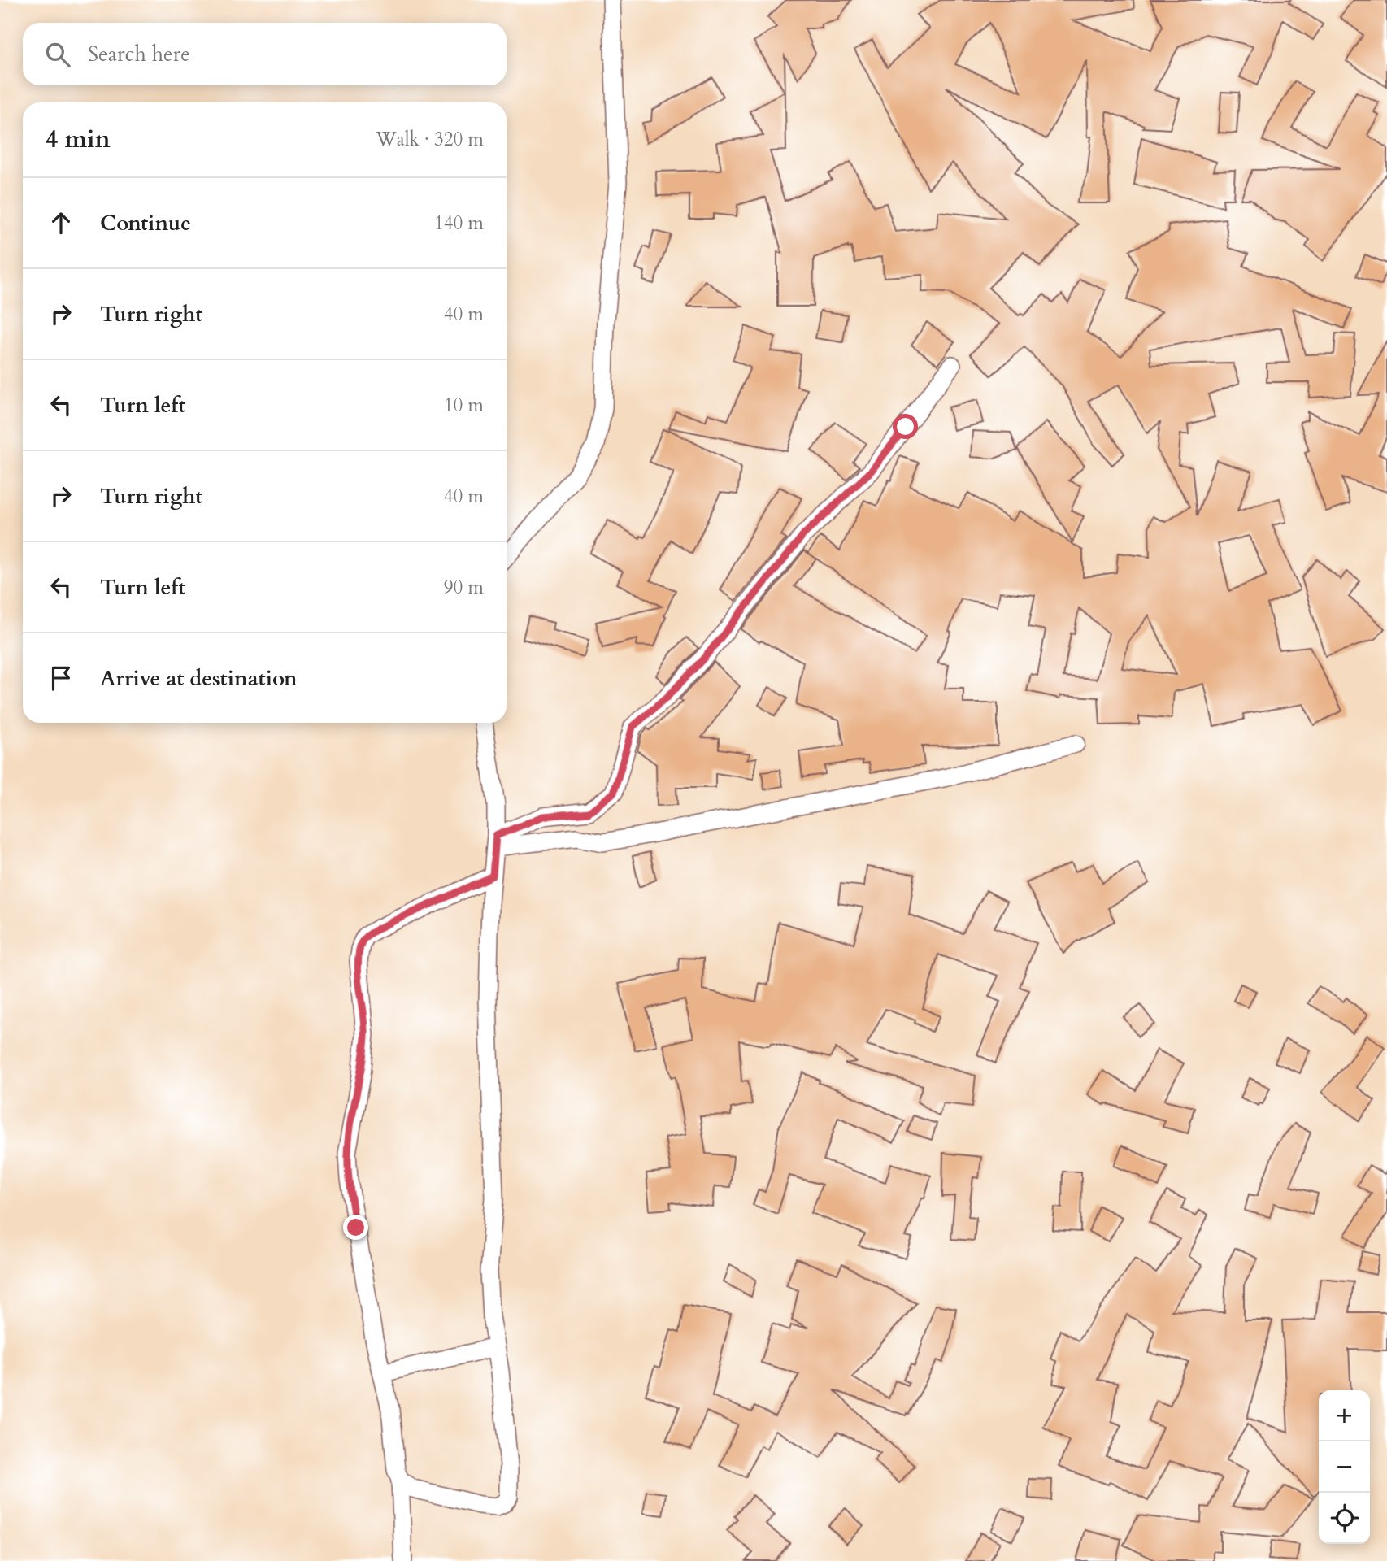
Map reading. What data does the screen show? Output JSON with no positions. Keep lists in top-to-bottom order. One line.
{"page":{"search":"Search here","heading":["4 min","Walk · 320 m"],"list":[["Continue","140 m"],["Turn right","40 m"],["Turn left","10 m"],["Turn right","40 m"],["Turn left","90 m"],"Arrive at destination"],"map_buttons":["+","−"]}}
